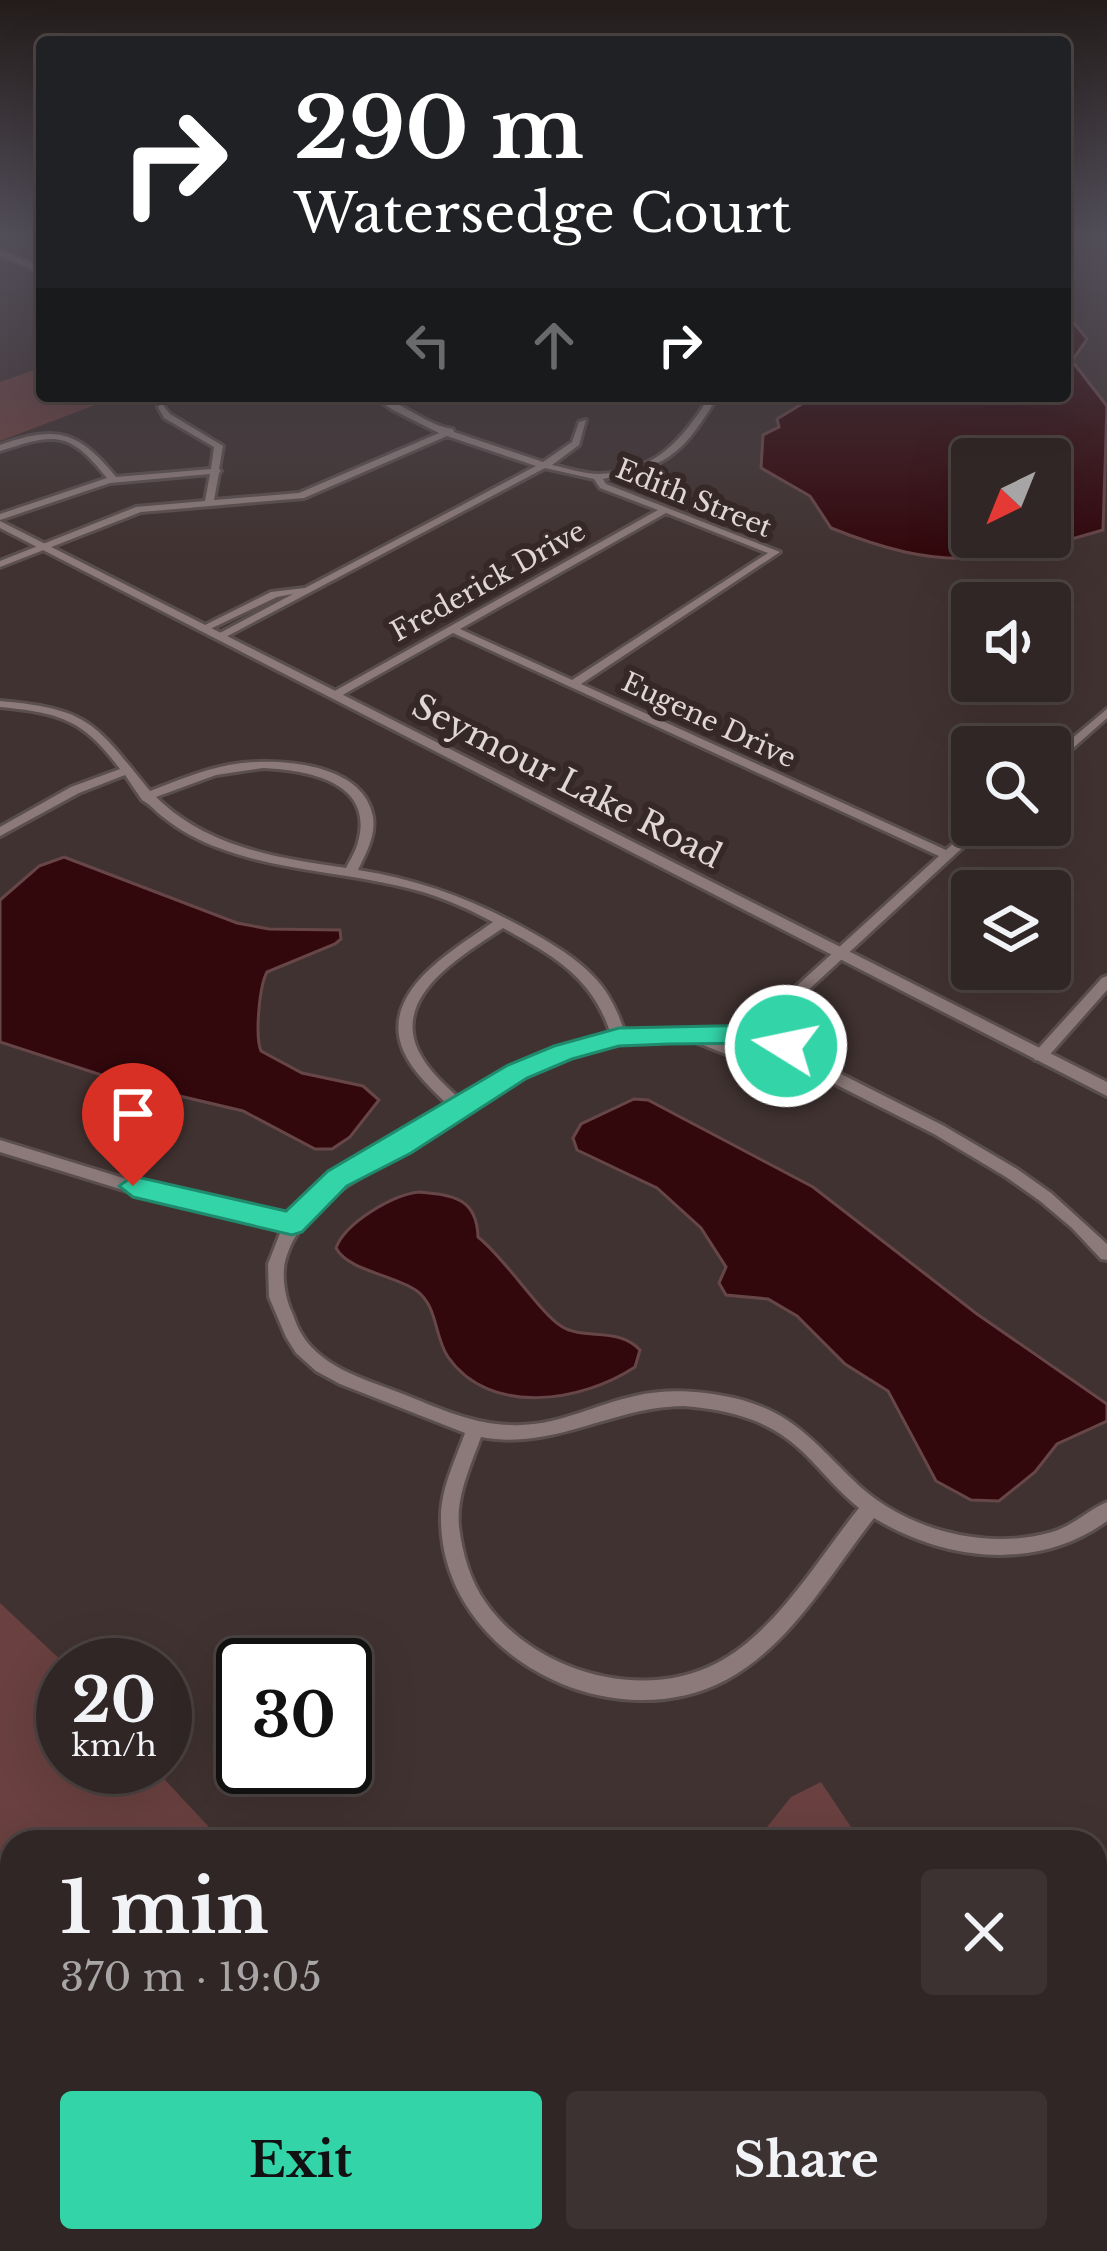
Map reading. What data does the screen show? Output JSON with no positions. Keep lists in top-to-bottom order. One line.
{"streets":{"street":["Edith Street","Frederick Drive","Eugene Drive","Seymour Lake Road"]},"crossings":[["Edith Street","Frederick Drive"],["Edith Street","Eugene Drive"],["Frederick Drive","Eugene Drive"],["Frederick Drive","Seymour Lake Road"]],"north":"bottom left","page":{"turn":["290 m","Watersedge Court"],"speed":"20 km/h","limit":"30","heading":["1 min","370 m · 19:05"],"buttons":["Exit","Share"]}}
